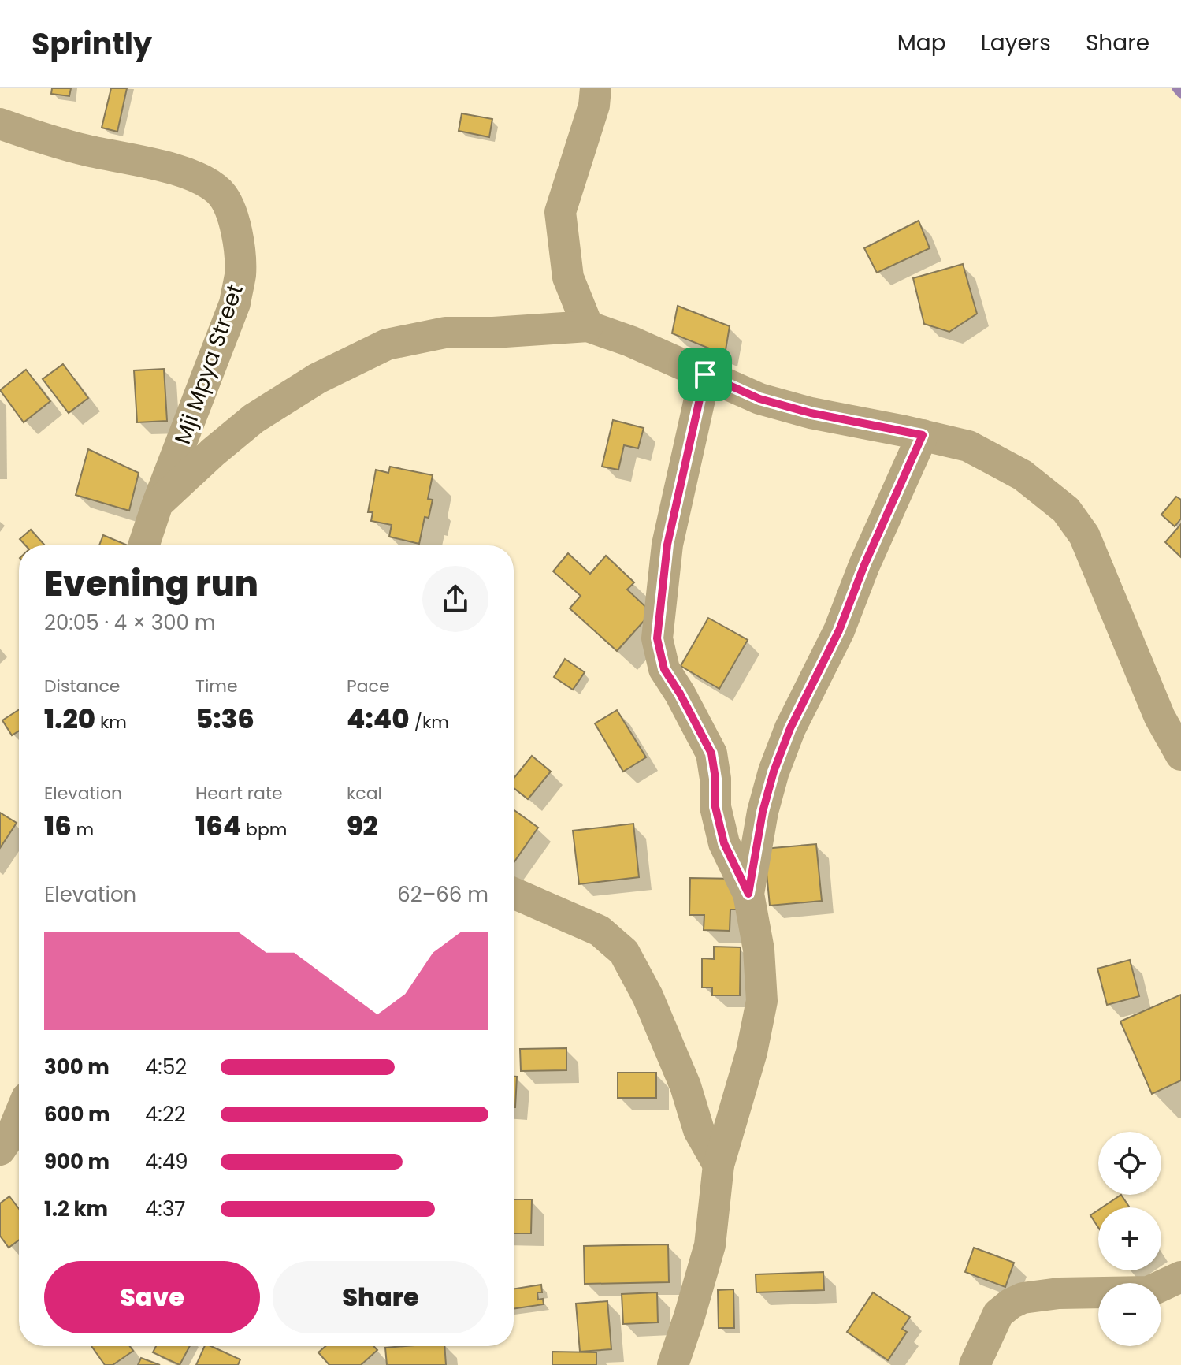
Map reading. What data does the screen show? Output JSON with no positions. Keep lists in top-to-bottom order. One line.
{"streets":{"street":["Mji Mpya Street"]},"page":{"header":"Sprintly","nav":["Map","Layers","Share"],"heading":["Evening run","20:05 · 4 × 300 m"],"stats":[["Distance","1.20 km"],["Time","5:36"],["Pace","4:40 /km"],["Elevation","16 m"],["Heart rate","164 bpm"],["kcal","92"]],"chart":["Elevation","62–66 m"],"list":[{"name":"300 m","note":"4:52"},{"name":"600 m","note":"4:22"},{"name":"900 m","note":"4:49"},{"name":"1.2 km","note":"4:37"}],"map_buttons":["+","−"],"buttons":["Save","Share"]}}
